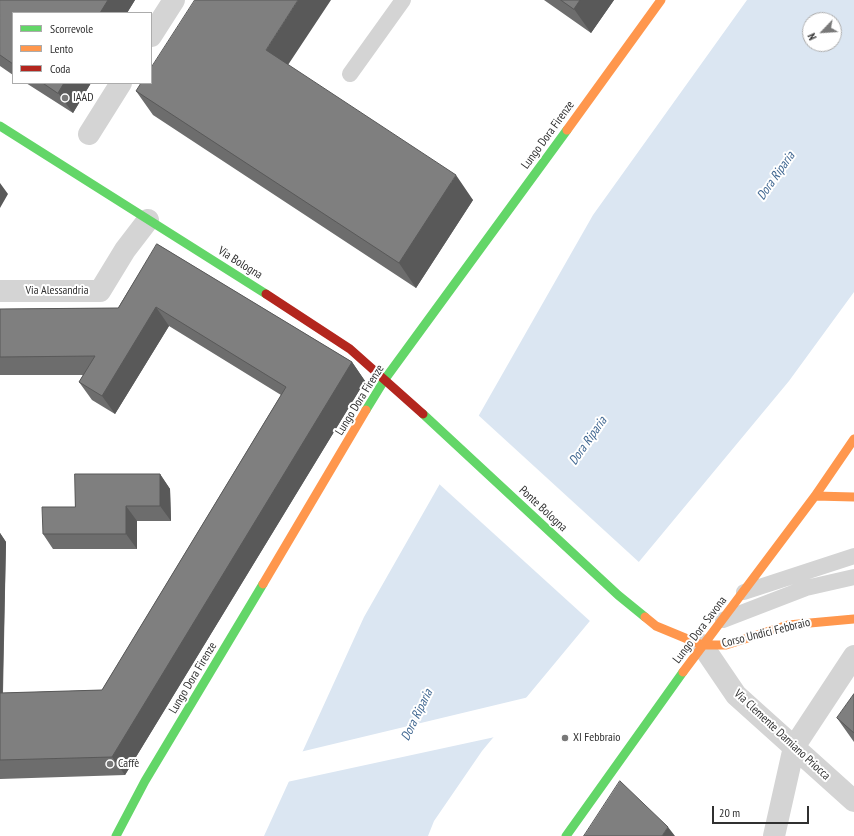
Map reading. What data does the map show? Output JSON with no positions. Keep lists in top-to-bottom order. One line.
{"streets":{"street":["Lungo Dora Firenze","Via Bologna","Via Alessandria","Ponte Bologna","Lungo Dora Savona","Corso Undici Febbraio","Via Clemente Damiano Priocca"]},"crossings":[["Lungo Dora Firenze","Via Bologna"],["Via Bologna","Via Alessandria"],["Via Bologna","Ponte Bologna"],["Ponte Bologna","Lungo Dora Savona"],["Ponte Bologna","Corso Undici Febbraio"],["Ponte Bologna","Via Clemente Damiano Priocca"],["Lungo Dora Savona","Corso Undici Febbraio"],["Lungo Dora Savona","Via Clemente Damiano Priocca"],["Corso Undici Febbraio","Via Clemente Damiano Priocca"]],"water":["Dora Riparia"],"places":["IAAD","XI Febbraio","Caffè"],"legend":["Scorrevole","Lento","Coda"],"scale_bar":"20 m","north":"bottom left"}
